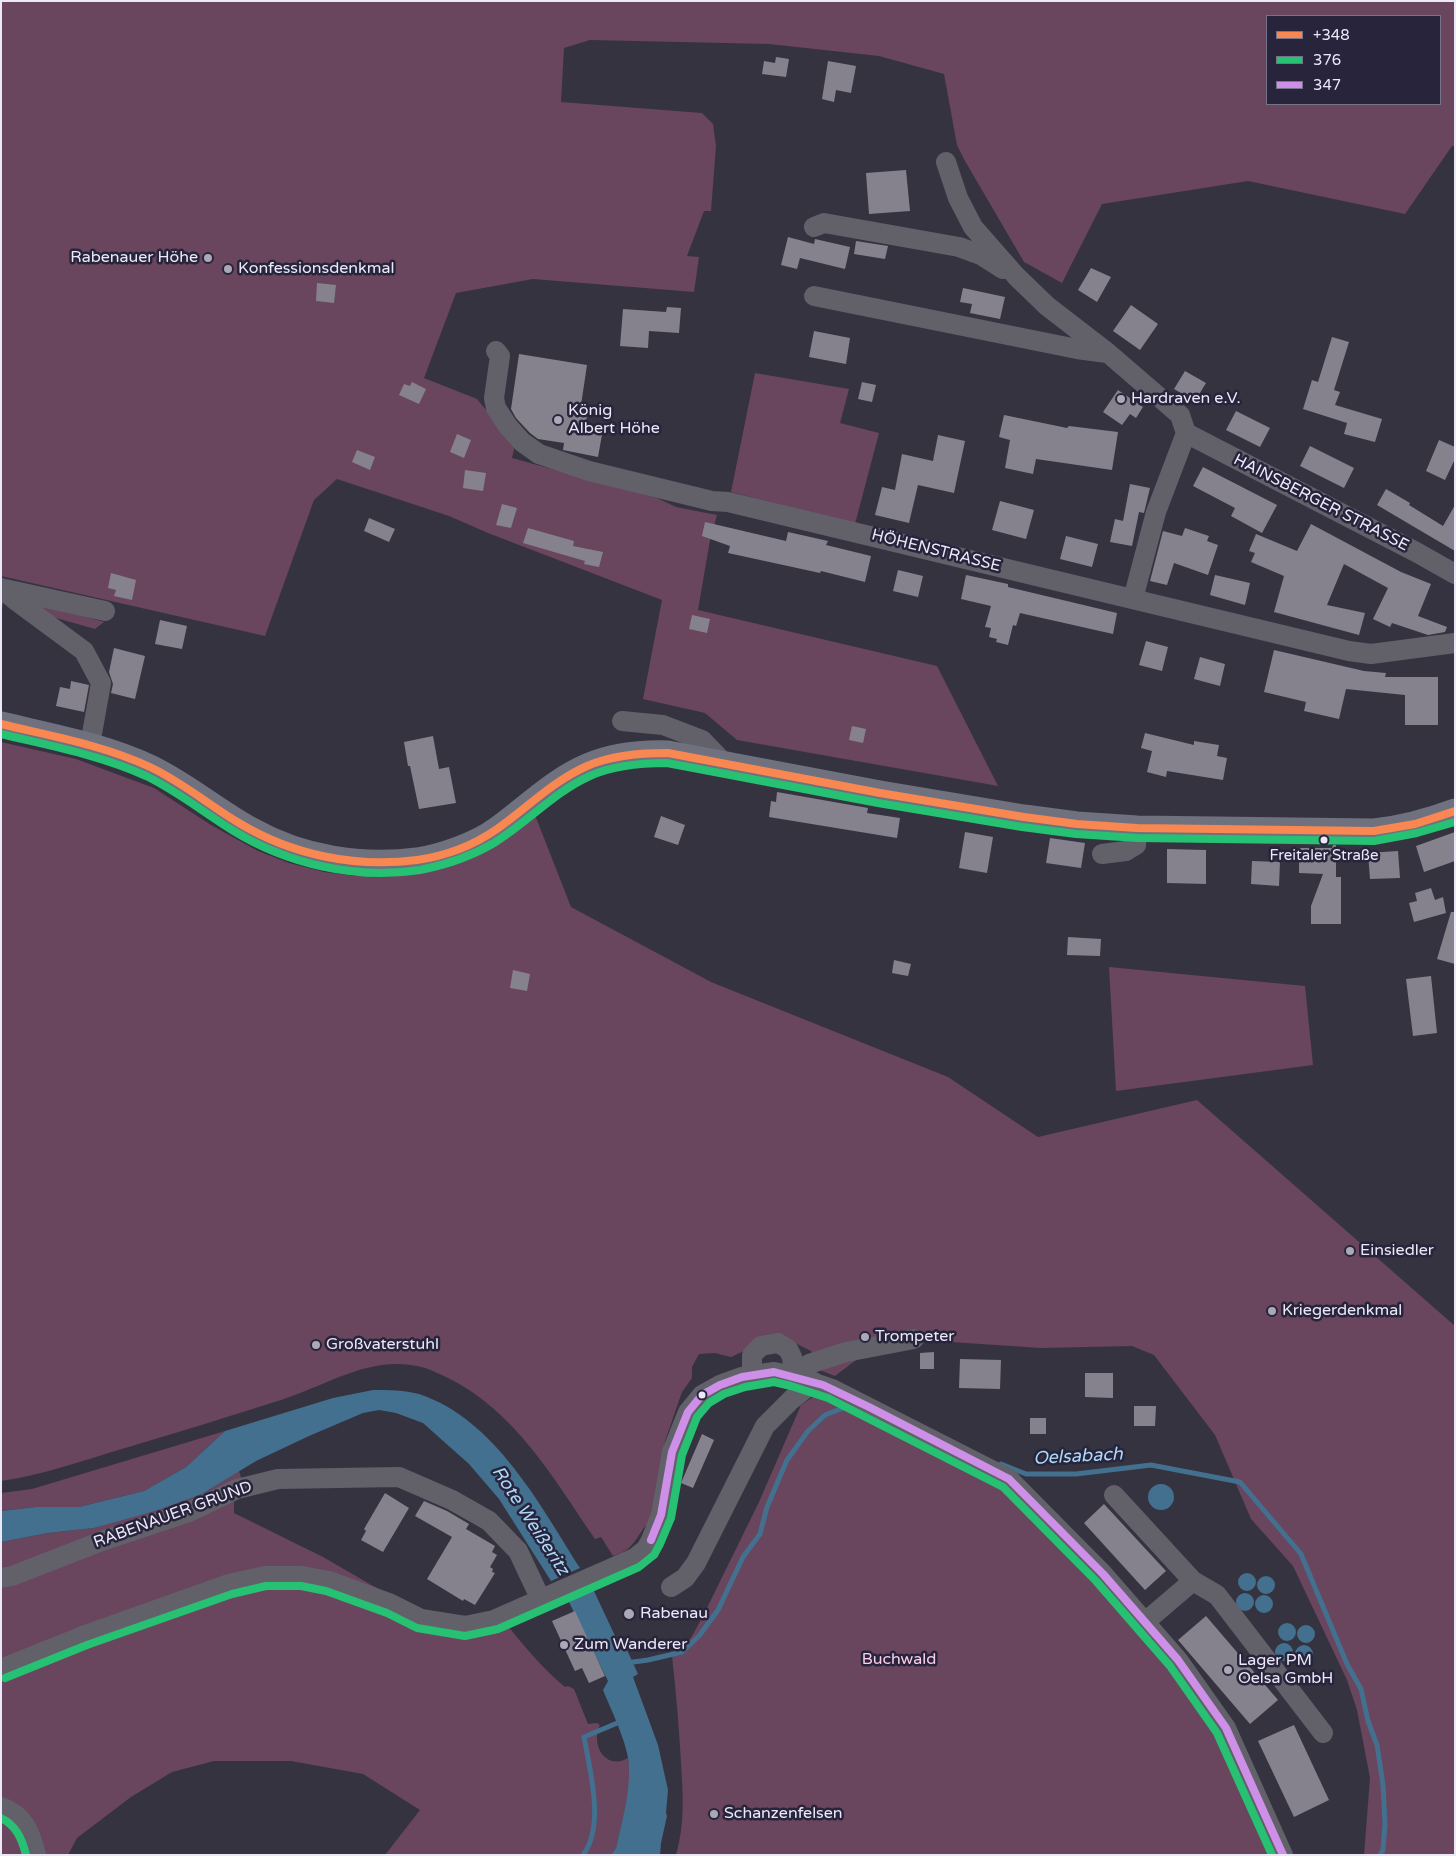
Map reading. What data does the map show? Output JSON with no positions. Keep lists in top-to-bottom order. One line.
{"streets":{"street":["HAINSBERGER STRASSE","HÖHENSTRASSE","RABENAUER GRUND"]},"water":["Oelsabach","Rote Weißeritz"],"parks":["Buchwald"],"places":["Rabenauer Höhe","Konfessionsdenkmal","Hardraven e.V.","König Albert Höhe","Freitaler Straße","Einsiedler","Kriegerdenkmal","Trompeter","Großvaterstuhl","Rabenau","Zum Wanderer","Lager PM Oelsa GmbH","Schanzenfelsen"],"lines":["transit line +348","transit line 376","transit line 347"],"legend":["+348","376","347"]}
